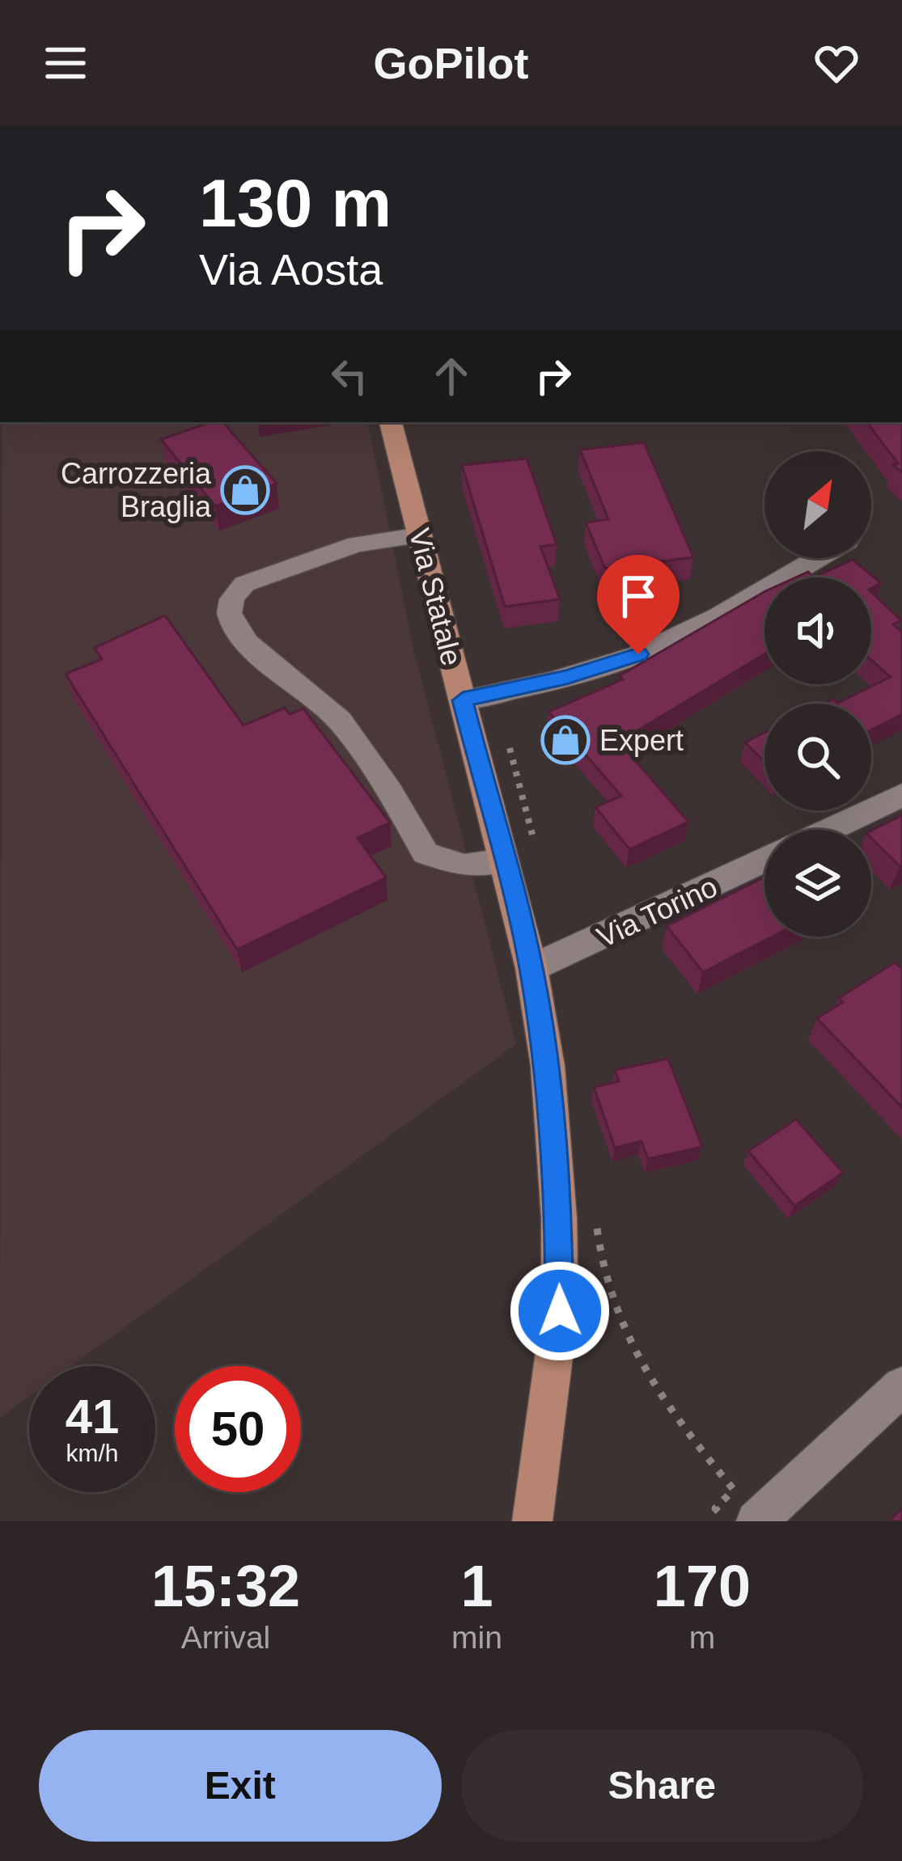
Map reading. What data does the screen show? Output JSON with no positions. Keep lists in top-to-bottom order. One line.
{"streets":{"main road":["Via Statale"],"street":["Via Torino"]},"crossings":[["Via Statale","Via Torino"]],"places":{"shop":["Carrozzeria Braglia","Expert"]},"north":"top right","page":{"header":"GoPilot","turn":["130 m","Via Aosta"],"speed":"41 km/h","limit":"50","eta":["15:32","Arrival","1","min","170","m"],"buttons":["Exit","Share"]}}
